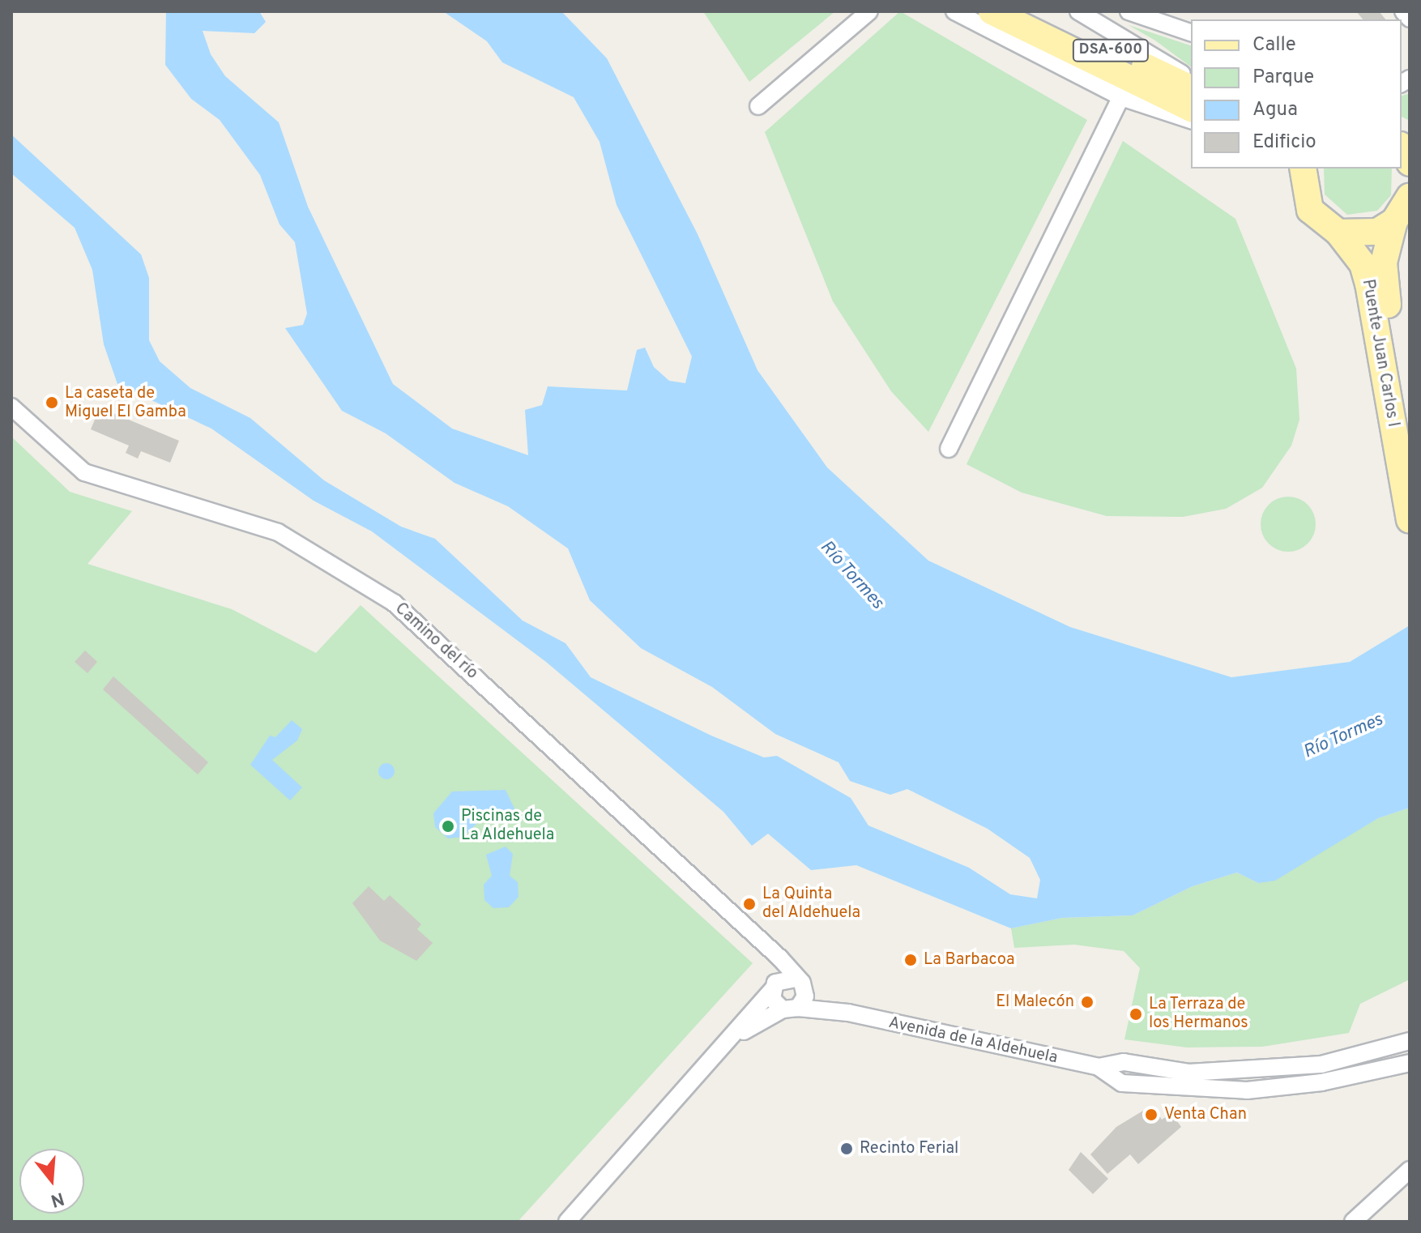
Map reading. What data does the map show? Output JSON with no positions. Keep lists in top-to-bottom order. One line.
{"streets":{"main road":["DSA-600","Puente Juan Carlos I"],"street":["Camino del río","Avenida de la Aldehuela"]},"crossings":[["Camino del río","Avenida de la Aldehuela"]],"water":["Río Tormes"],"places":["La caseta de Miguel El Gamba","Piscinas de La Aldehuela","La Quinta del Aldehuela","La Barbacoa","El Malecón","La Terraza de los Hermanos","Venta Chan","Recinto Ferial"],"legend":["Calle","Parque","Agua","Edificio"],"north":"bottom"}
